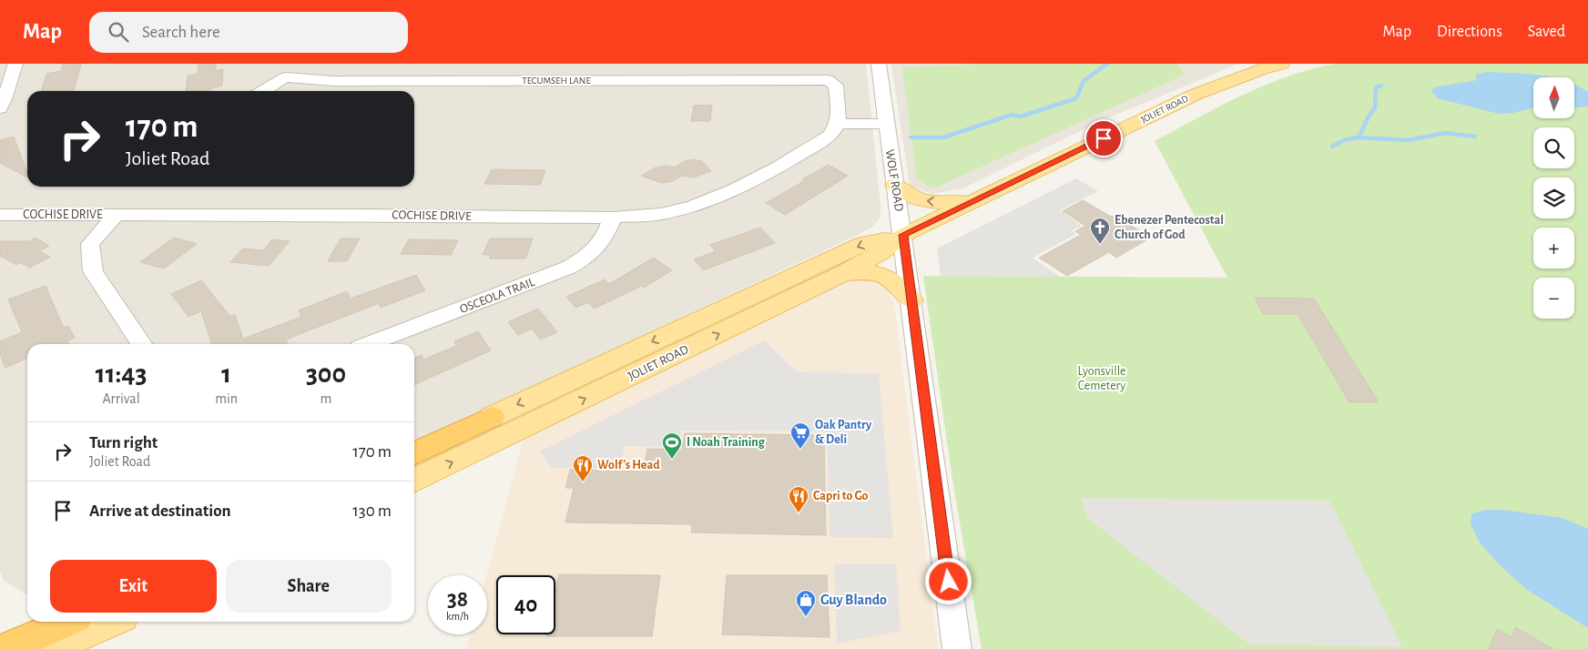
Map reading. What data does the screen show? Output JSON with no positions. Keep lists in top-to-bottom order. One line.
{"streets":{"highway":["JOLIET ROAD"],"street":["TECUMSEH LANE","WOLF ROAD","COCHISE DRIVE","OSCEOLA TRAIL"]},"crossings":[["TECUMSEH LANE","COCHISE DRIVE"],["JOLIET ROAD","WOLF ROAD"],["COCHISE DRIVE","OSCEOLA TRAIL"]],"parks":["Lyonsville Cemetery"],"places":{"church":["Ebenezer Pentecostal Church of God"],"supermarket":["Oak Pantry & Deli"],"sports":["I Noah Training"],"restaurant":["Wolf's Head","Capri to Go"],"shop":["Guy Blando"]},"north":"top","page":{"header":"Map","search":"Search here","nav":["Map","Directions","Saved"],"map_buttons":["+","−"],"turn":["170 m","Joliet Road"],"eta":["11:43","Arrival","1","min","300","m"],"list":[{"name":"Turn right","note":"Joliet Road","value":"170 m"},{"name":"Arrive at destination","value":"130 m"}],"buttons":["Exit","Share"],"speed":"38 km/h","limit":"40"}}
